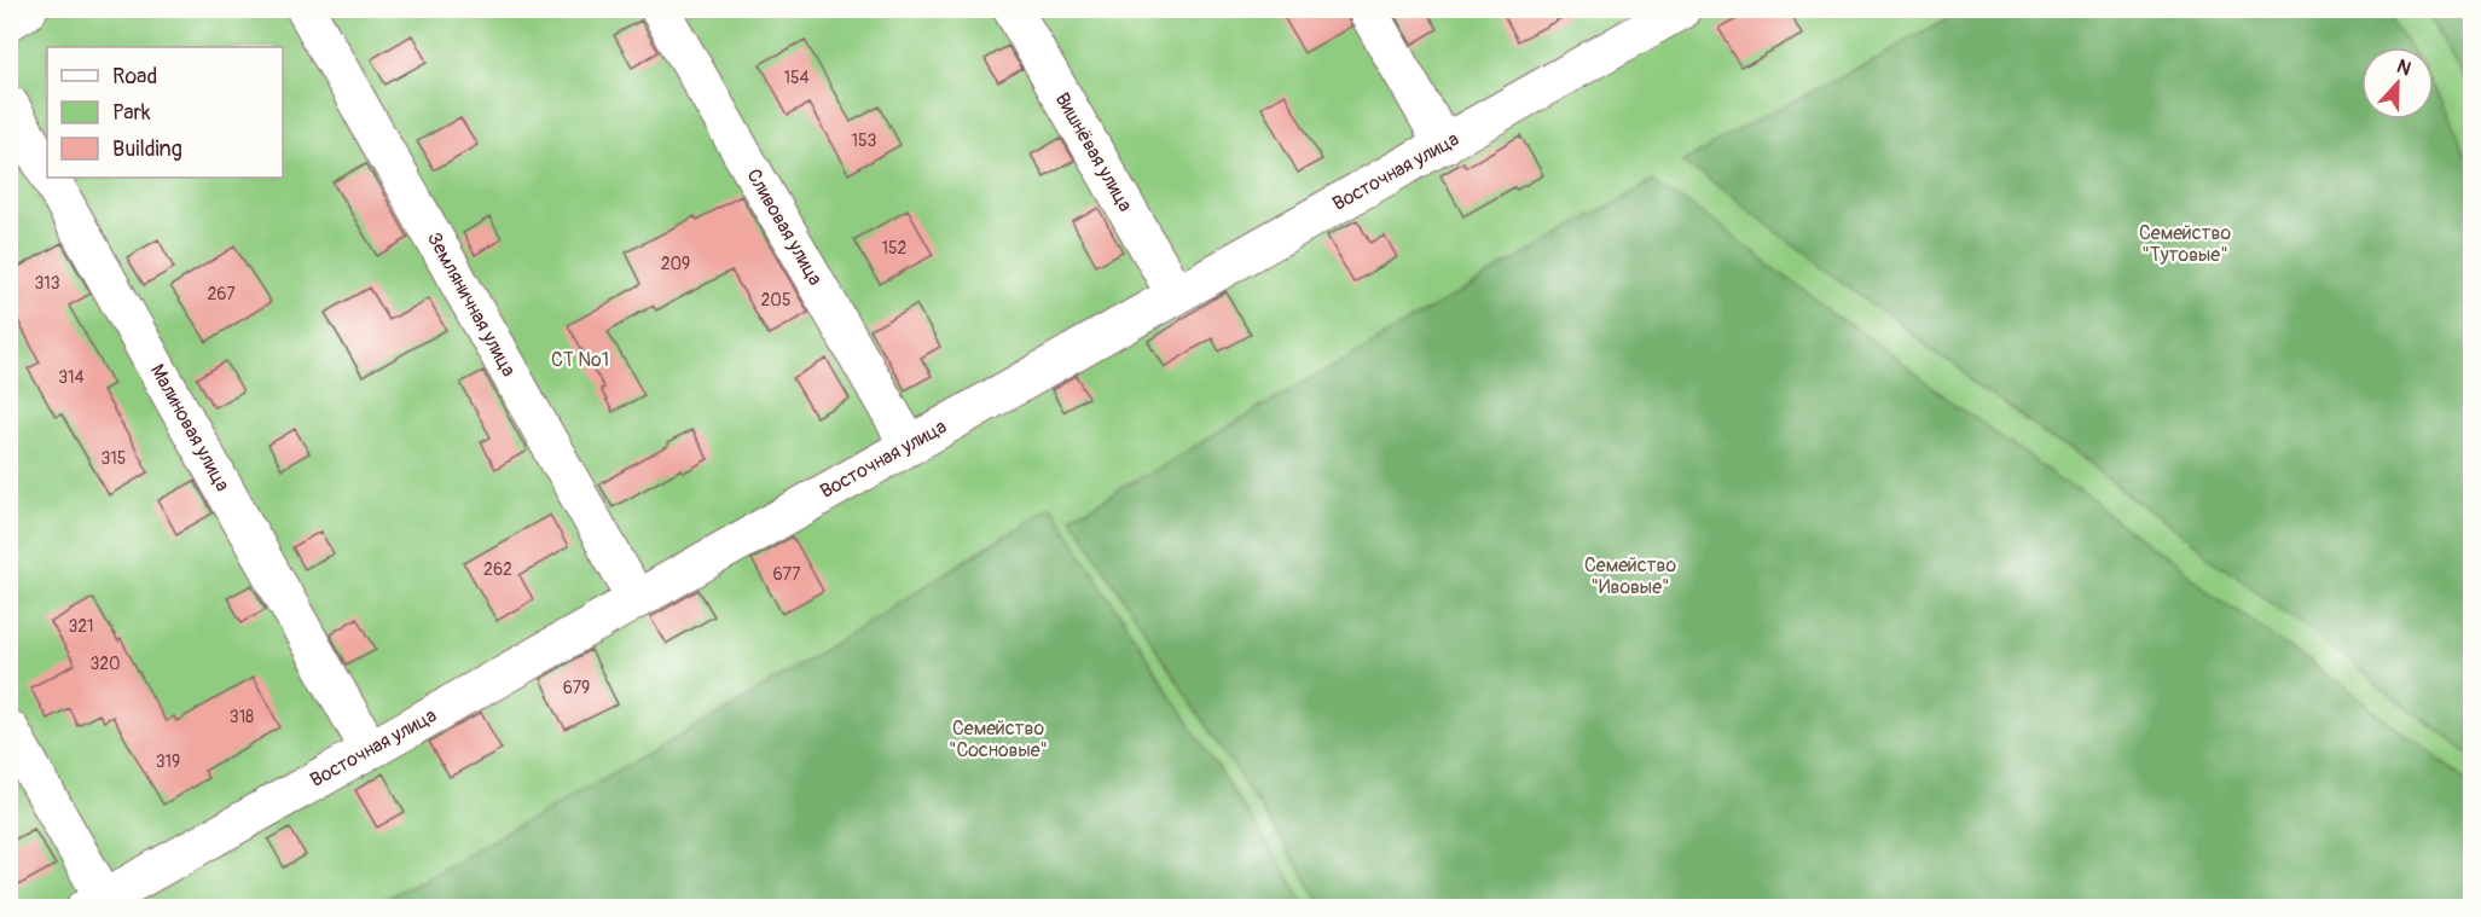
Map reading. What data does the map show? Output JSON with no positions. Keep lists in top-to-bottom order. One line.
{"streets":{"street":["Вишнёвая улица","Восточная улица","Сливовая улица","Земляничная улица","Малиновая улица"]},"crossings":[["Вишнёвая улица","Восточная улица"],["Восточная улица","Сливовая улица"],["Восточная улица","Земляничная улица"],["Восточная улица","Малиновая улица"]],"parks":["Семейство \"Тутовые\"","СТ №1","Семейство \"Ивовые\"","Семейство \"Сосновые\""],"house_numbers":["154","153","152","209","313","267","205","314","315","262","677","321","320","679","318","319"],"legend":["Road","Park","Building"],"north":"top"}
